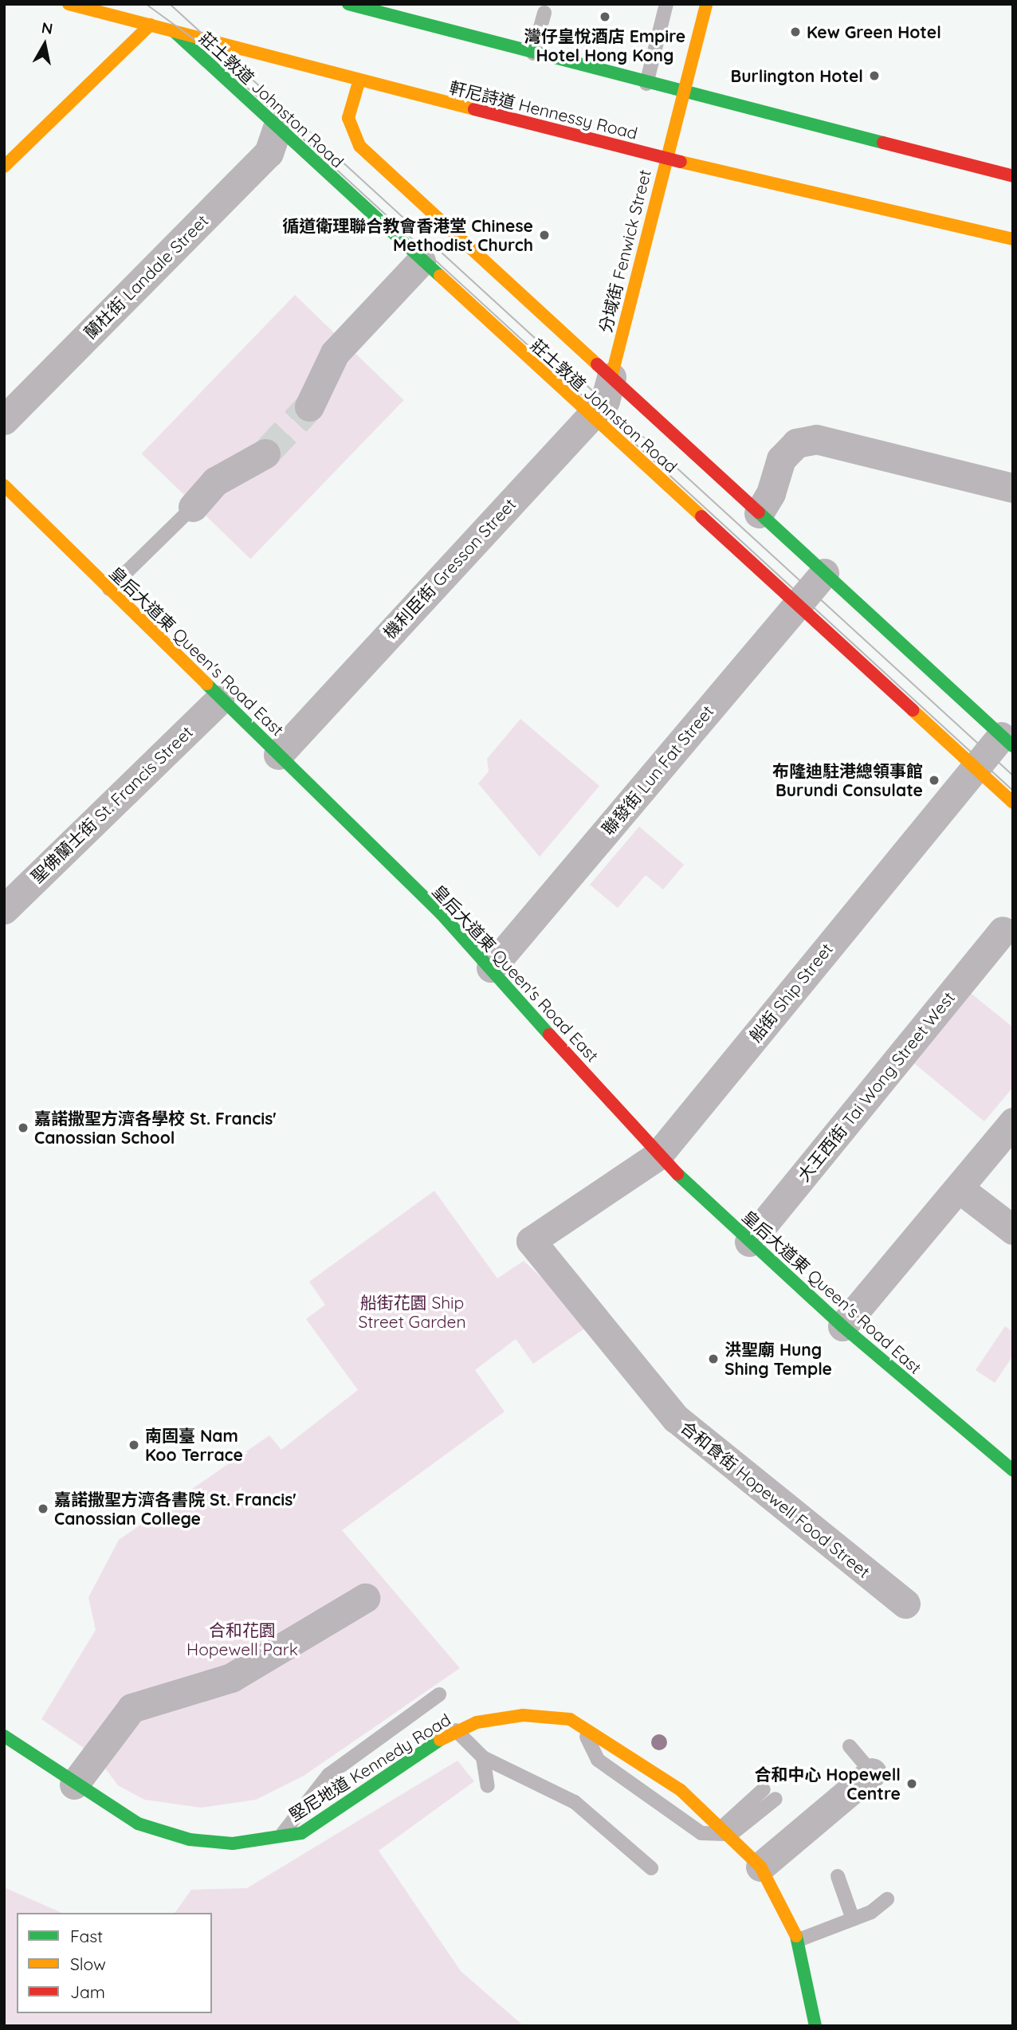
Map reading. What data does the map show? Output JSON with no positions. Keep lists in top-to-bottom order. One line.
{"streets":{"street":["莊士敦道 Johnston Road","軒尼詩道 Hennessy Road","分域街 Fenwick Street","蘭杜街 Landale Street","機利臣街 Gresson Street","皇后大道東 Queen's Road East","聯發街 Lun Fat Street","聖佛蘭士街 St. Francis Street","船街 Ship Street","大王西街 Tai Wong Street West","合和食街 Hopewell Food Street","堅尼地道 Kennedy Road"]},"crossings":[["莊士敦道 Johnston Road","軒尼詩道 Hennessy Road"],["莊士敦道 Johnston Road","分域街 Fenwick Street"],["莊士敦道 Johnston Road","蘭杜街 Landale Street"],["莊士敦道 Johnston Road","機利臣街 Gresson Street"],["莊士敦道 Johnston Road","聯發街 Lun Fat Street"],["莊士敦道 Johnston Road","船街 Ship Street"],["軒尼詩道 Hennessy Road","分域街 Fenwick Street"],["分域街 Fenwick Street","機利臣街 Gresson Street"],["機利臣街 Gresson Street","皇后大道東 Queen's Road East"],["皇后大道東 Queen's Road East","聯發街 Lun Fat Street"],["皇后大道東 Queen's Road East","聖佛蘭士街 St. Francis Street"],["皇后大道東 Queen's Road East","船街 Ship Street"],["皇后大道東 Queen's Road East","大王西街 Tai Wong Street West"],["船街 Ship Street","合和食街 Hopewell Food Street"]],"parks":["船街花園 Ship Street Garden","合和花園 Hopewell Park"],"places":["灣仔皇悅酒店 Empire Hotel Hong Kong","Kew Green Hotel","Burlington Hotel","循道衛理聯合教會香港堂 Chinese Methodist Church","布隆迪駐港總領事館 Burundi Consulate","嘉諾撒聖方濟各學校 St. Francis' Canossian School","洪聖廟 Hung Shing Temple","南固臺 Nam Koo Terrace","嘉諾撒聖方濟各書院 St. Francis' Canossian College","合和中心 Hopewell Centre"],"legend":["Fast","Slow","Jam"],"north":"top"}
